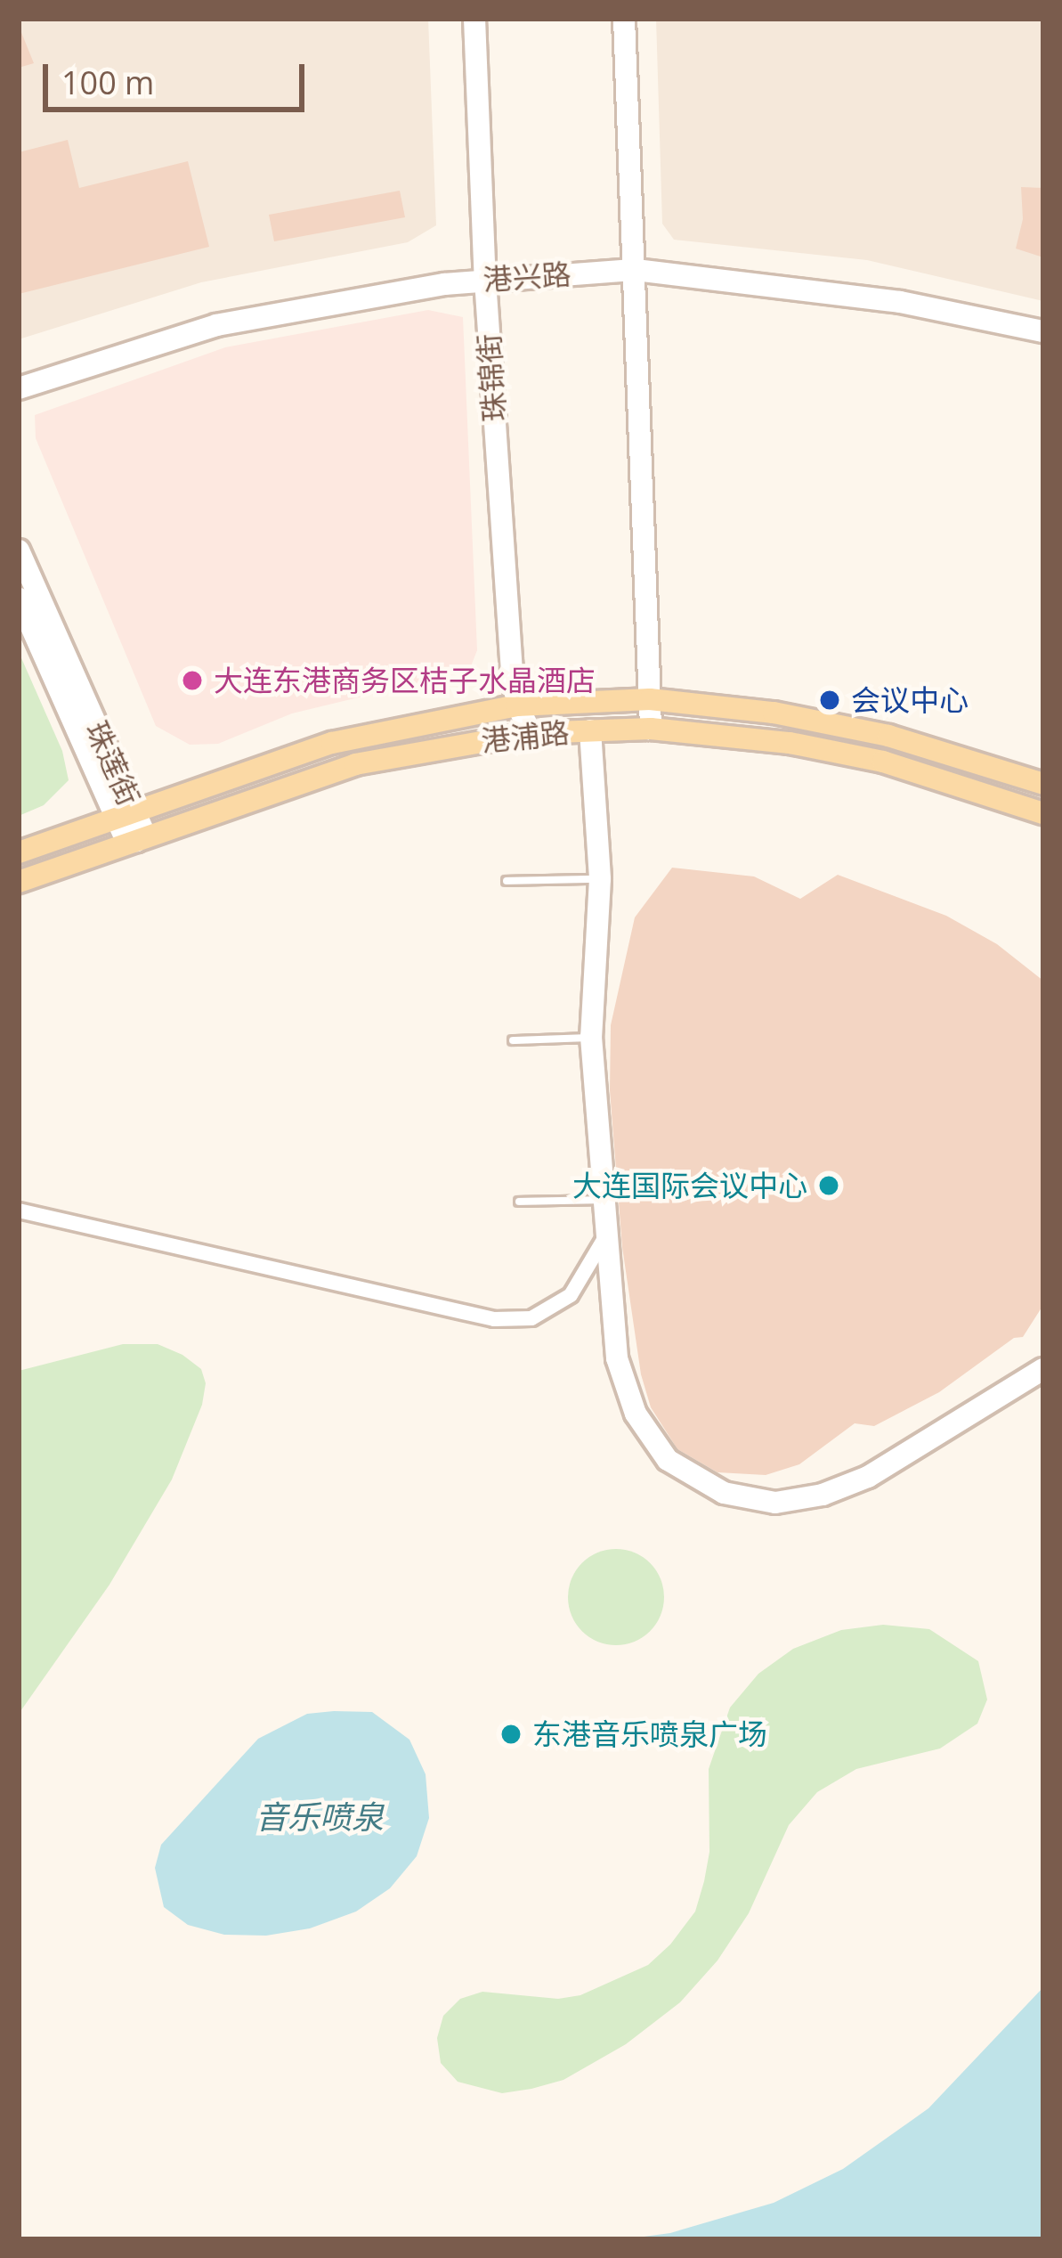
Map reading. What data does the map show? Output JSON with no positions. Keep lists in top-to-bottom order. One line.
{"streets":{"main road":["港兴路","珠锦街","港浦路","珠莲街"]},"crossings":[["港兴路","珠锦街"],["珠锦街","港浦路"],["港浦路","珠莲街"]],"water":["音乐喷泉"],"places":["大连东港商务区桔子水晶酒店","会议中心","大连国际会议中心","东港音乐喷泉广场"],"scale_bar":"100 m"}
